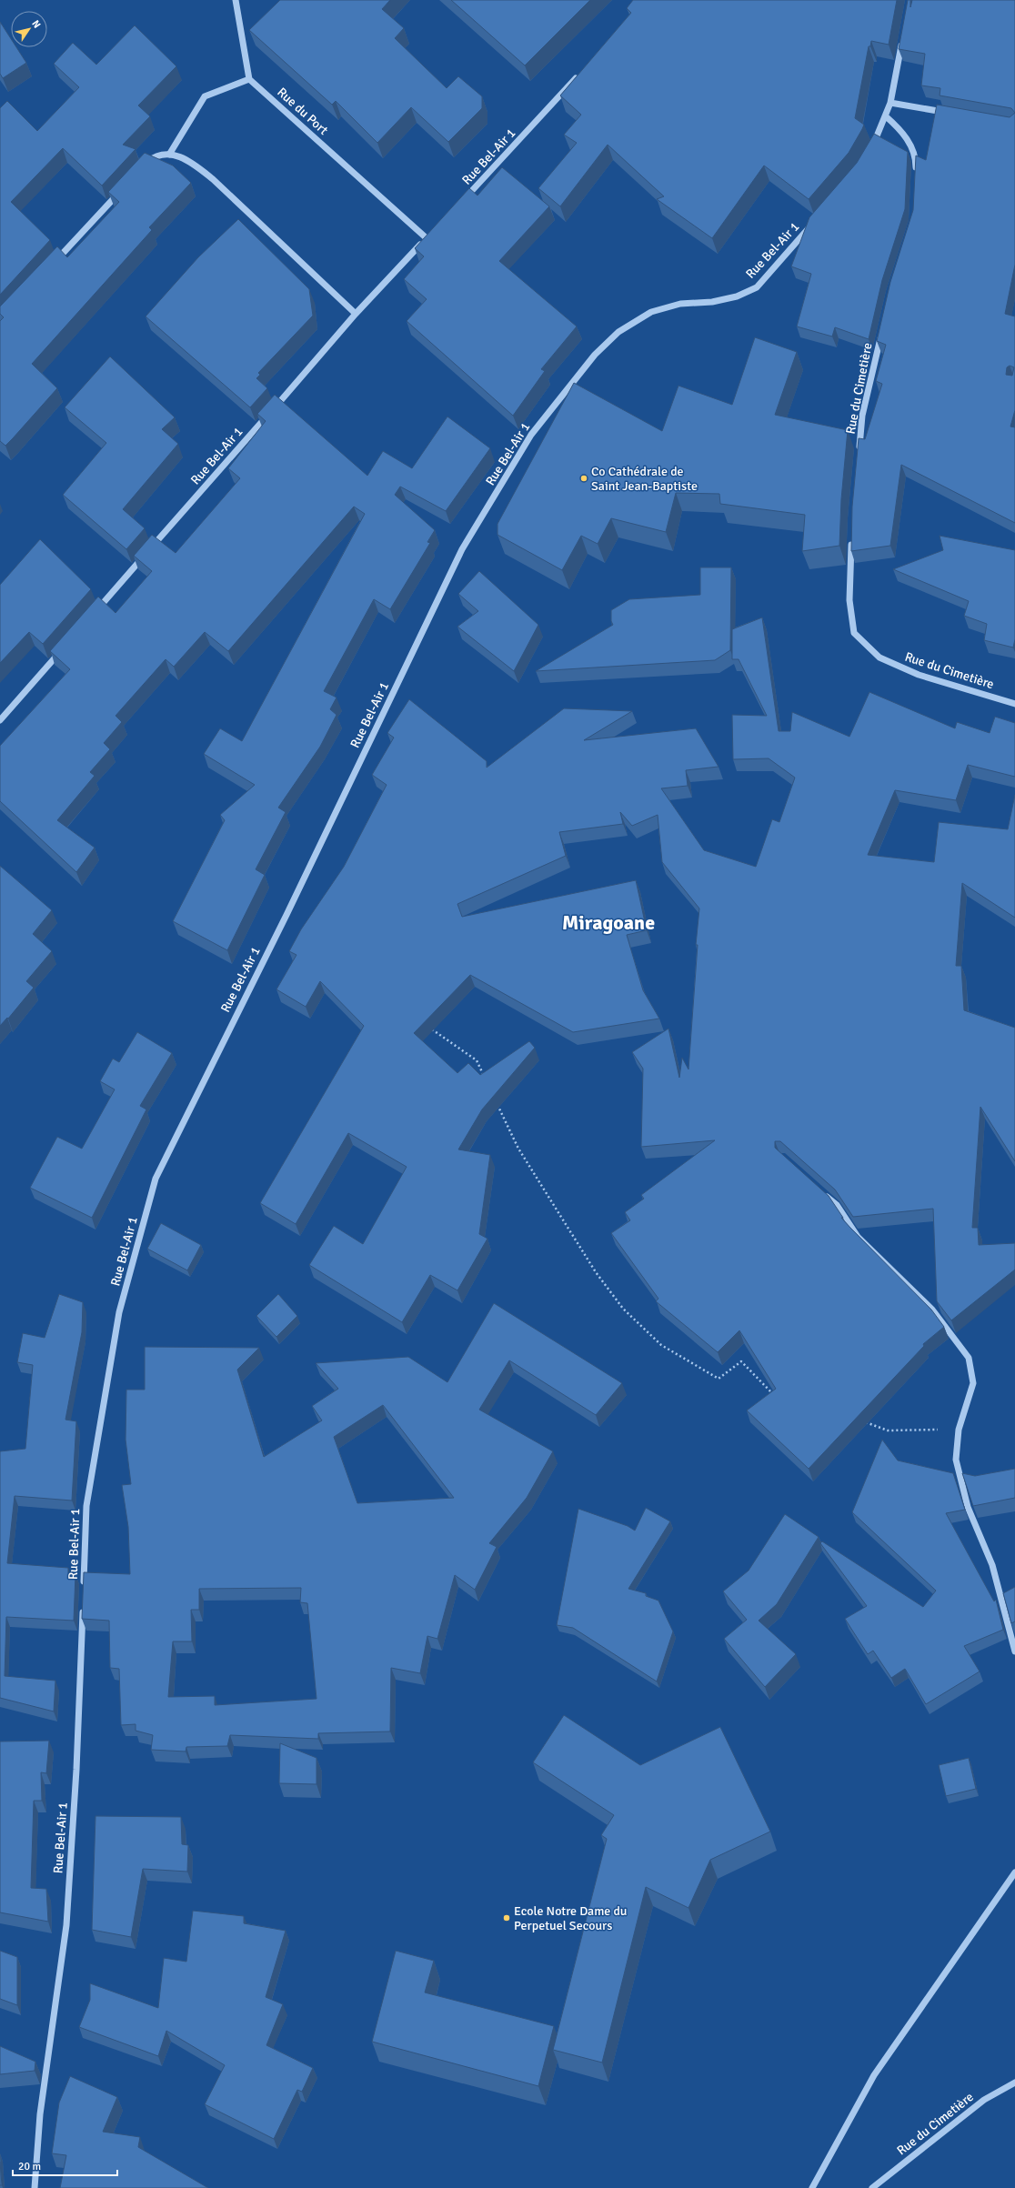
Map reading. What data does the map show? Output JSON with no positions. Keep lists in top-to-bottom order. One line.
{"streets":{"street":["Rue du Port","Rue Bel-Air 1","Rue du Cimetière"]},"crossings":[["Rue du Port","Rue Bel-Air 1"]],"districts":["Miragoane"],"places":["Co Cathédrale de Saint Jean-Baptiste","Ecole Notre Dame du Perpetuel Secours"],"scale_bar":"20 m","north":"top right"}
